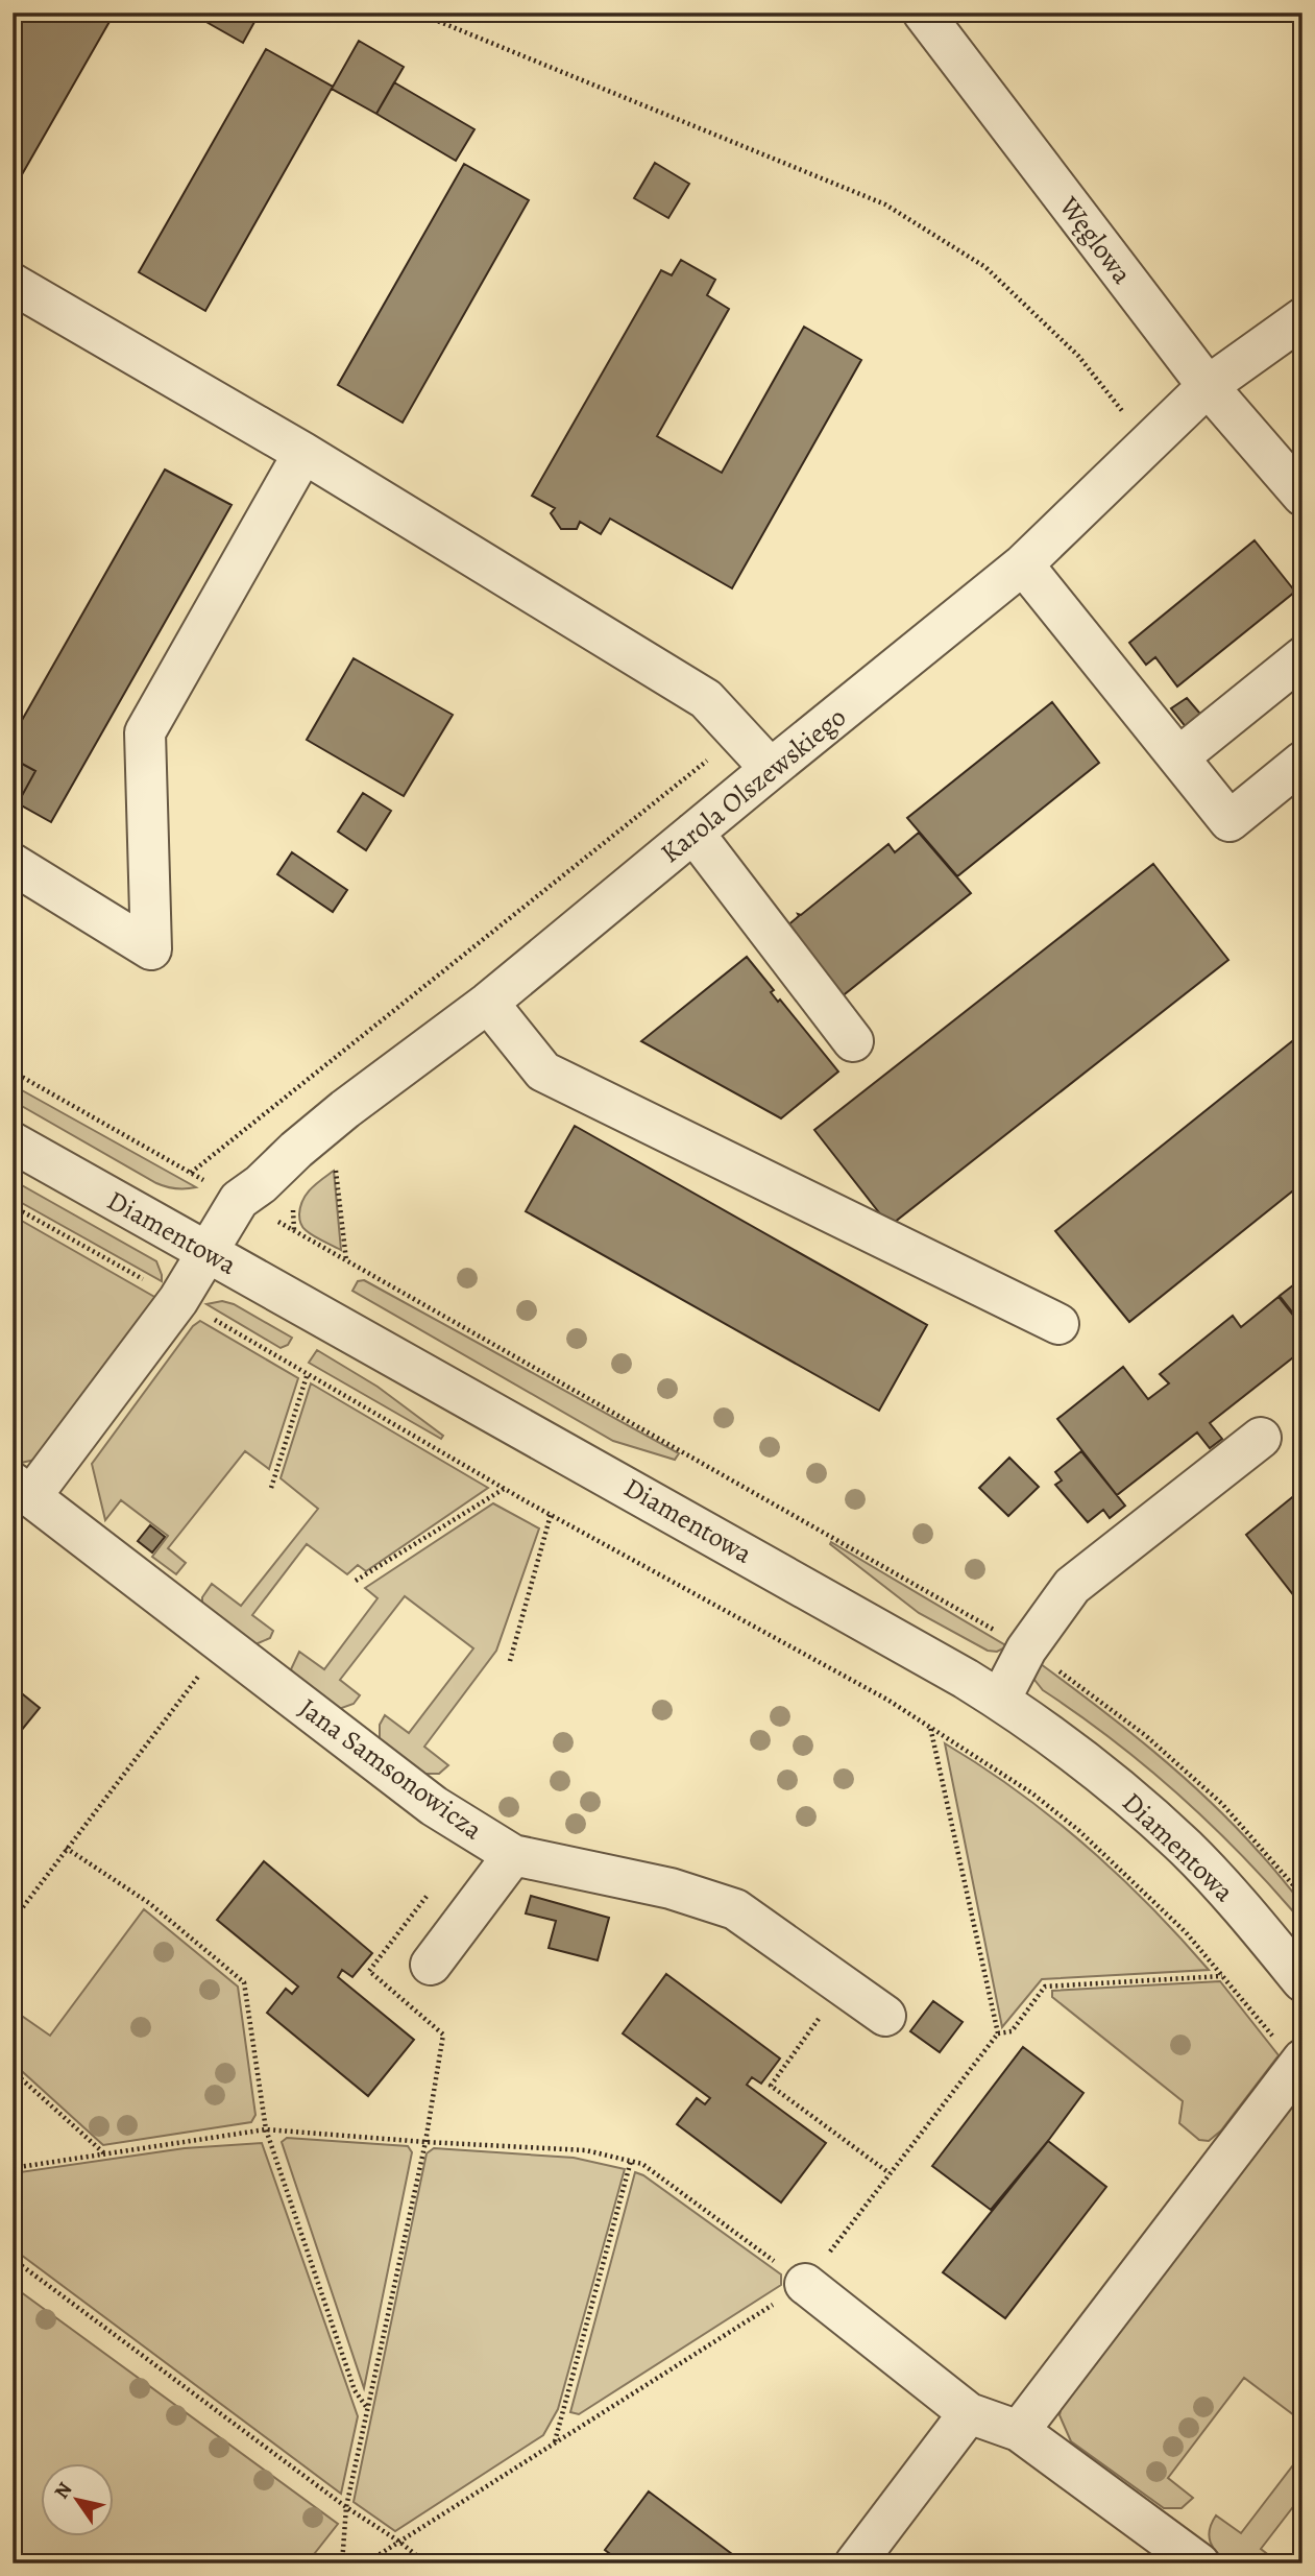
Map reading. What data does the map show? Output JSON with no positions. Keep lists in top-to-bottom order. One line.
{"streets":{"street":["Węglowa","Karola Olszewskiego","Diamentowa","Jana Samsonowicza"]},"crossings":[["Węglowa","Karola Olszewskiego"],["Karola Olszewskiego","Diamentowa"],["Karola Olszewskiego","Jana Samsonowicza"]],"north":"top left"}
